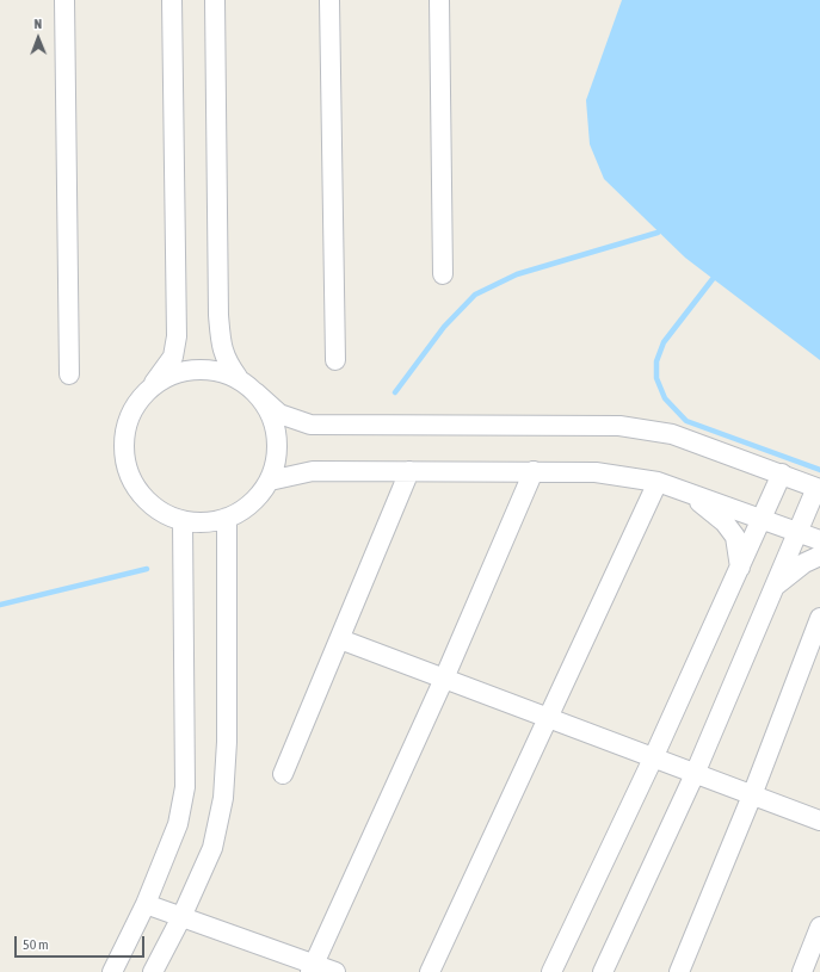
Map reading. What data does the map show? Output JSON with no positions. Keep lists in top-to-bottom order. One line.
{"scale_bar":"50 m","north":"top"}
